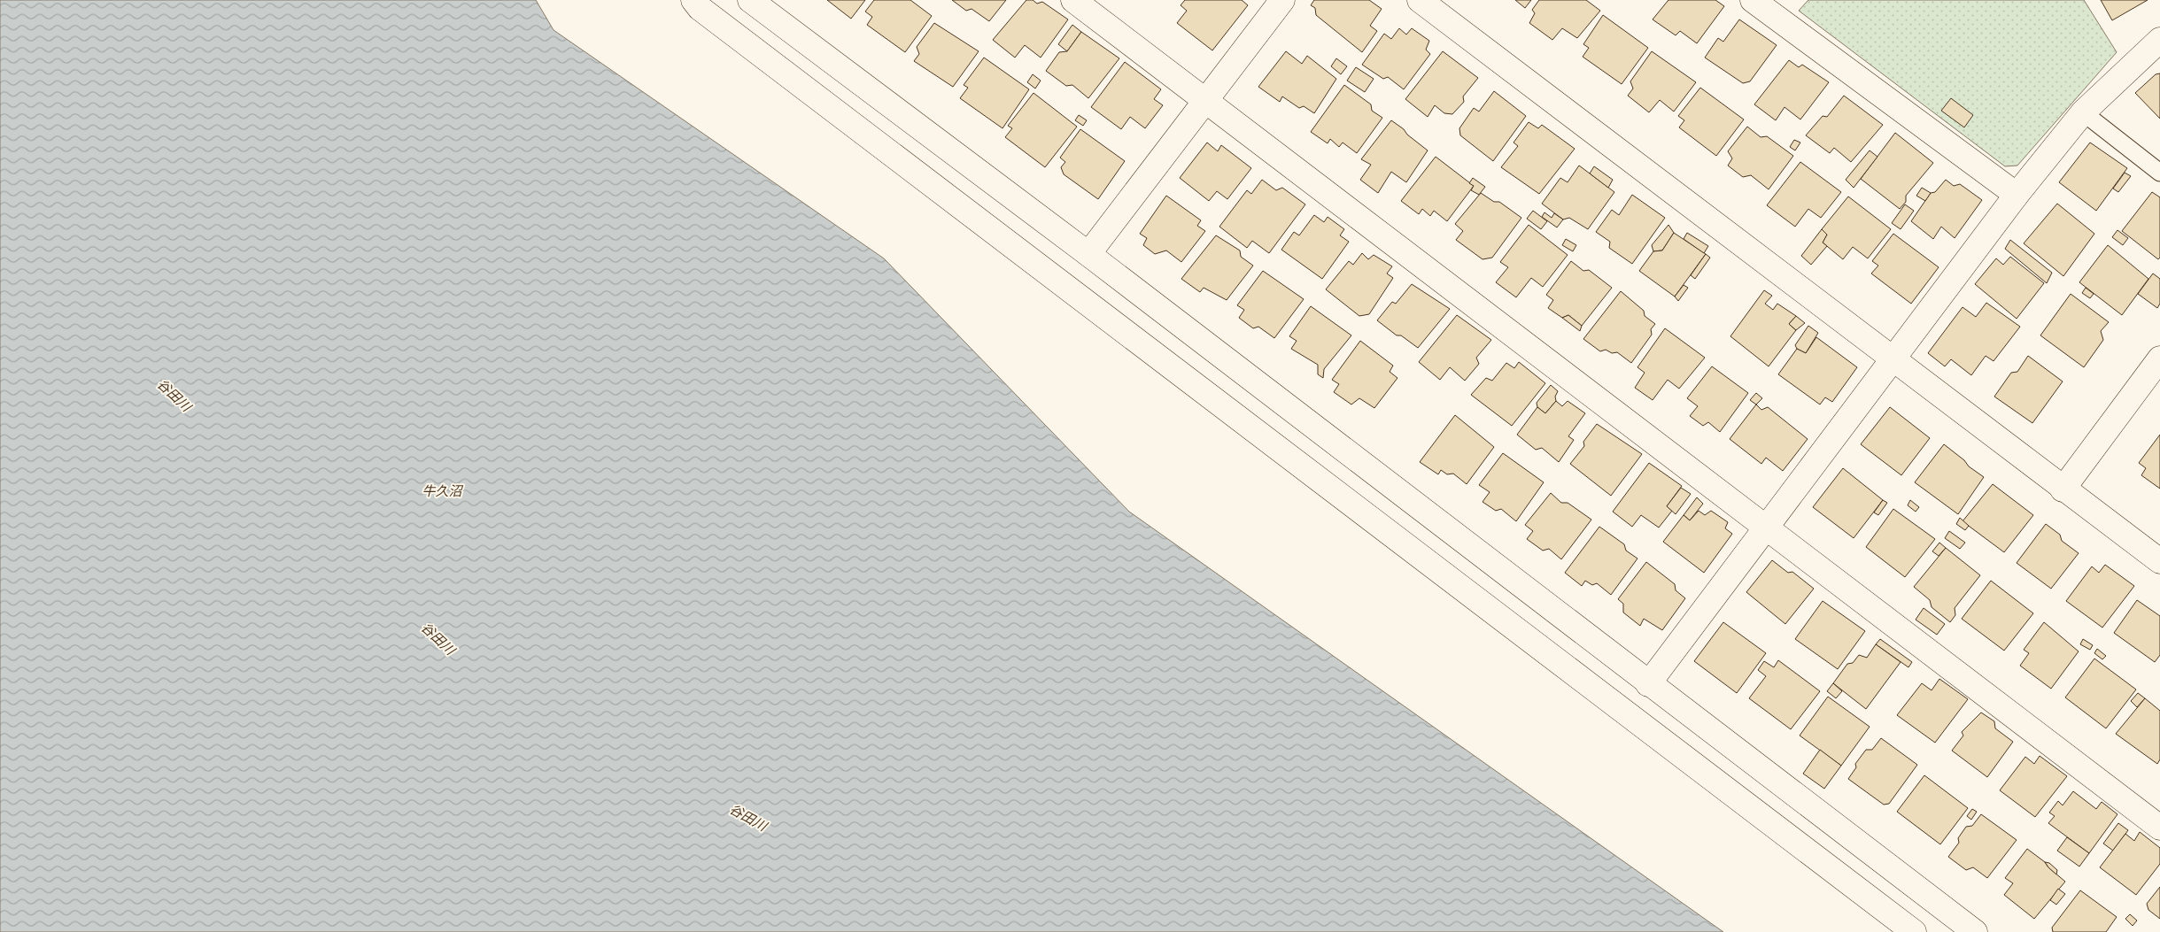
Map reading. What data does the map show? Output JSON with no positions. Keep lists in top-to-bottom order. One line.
{"water":["谷田川","牛久沼"]}
